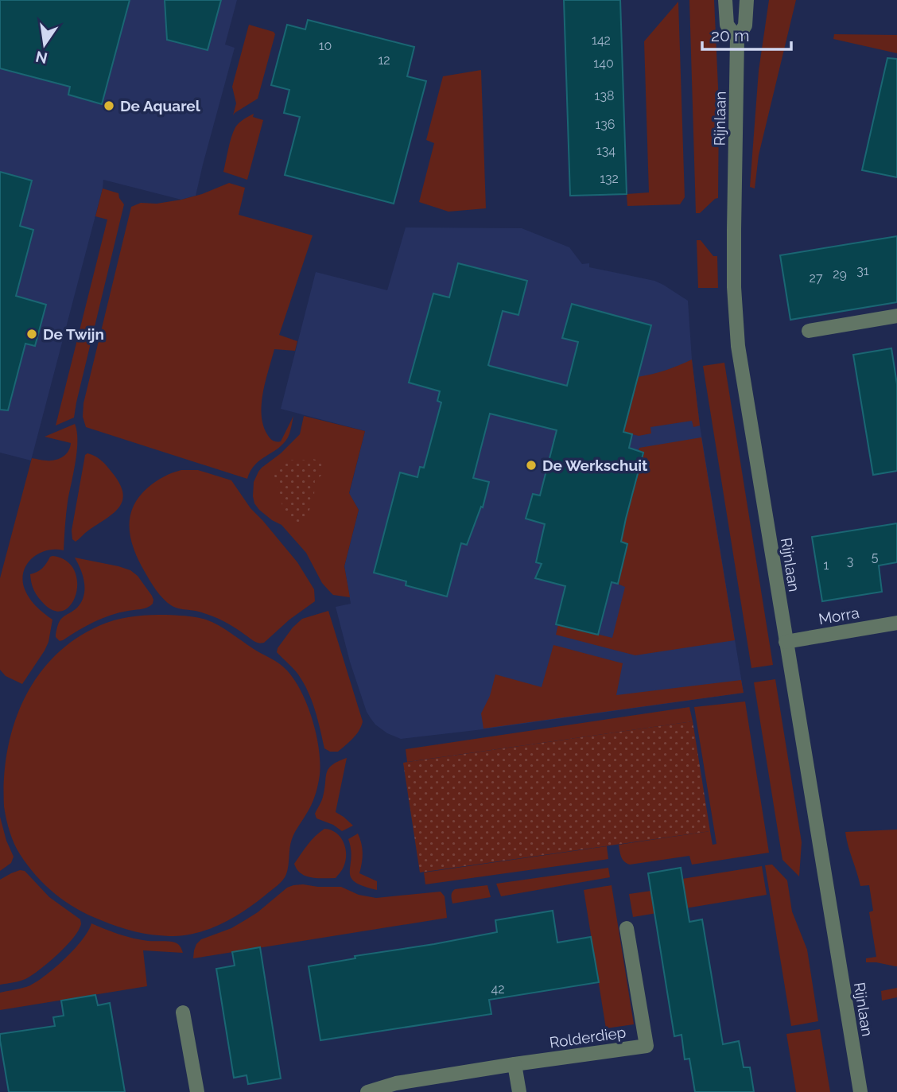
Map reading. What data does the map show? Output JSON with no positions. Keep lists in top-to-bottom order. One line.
{"streets":{"street":["Rijnlaan","Morra","Rolderdiep"]},"crossings":[["Rijnlaan","Morra"]],"places":["De Aquarel","De Twijn","De Werkschuit"],"house_numbers":["142","10","12","140","138","136","134","132","31","29","27","5","3","1","42"],"scale_bar":"20 m","north":"bottom"}
